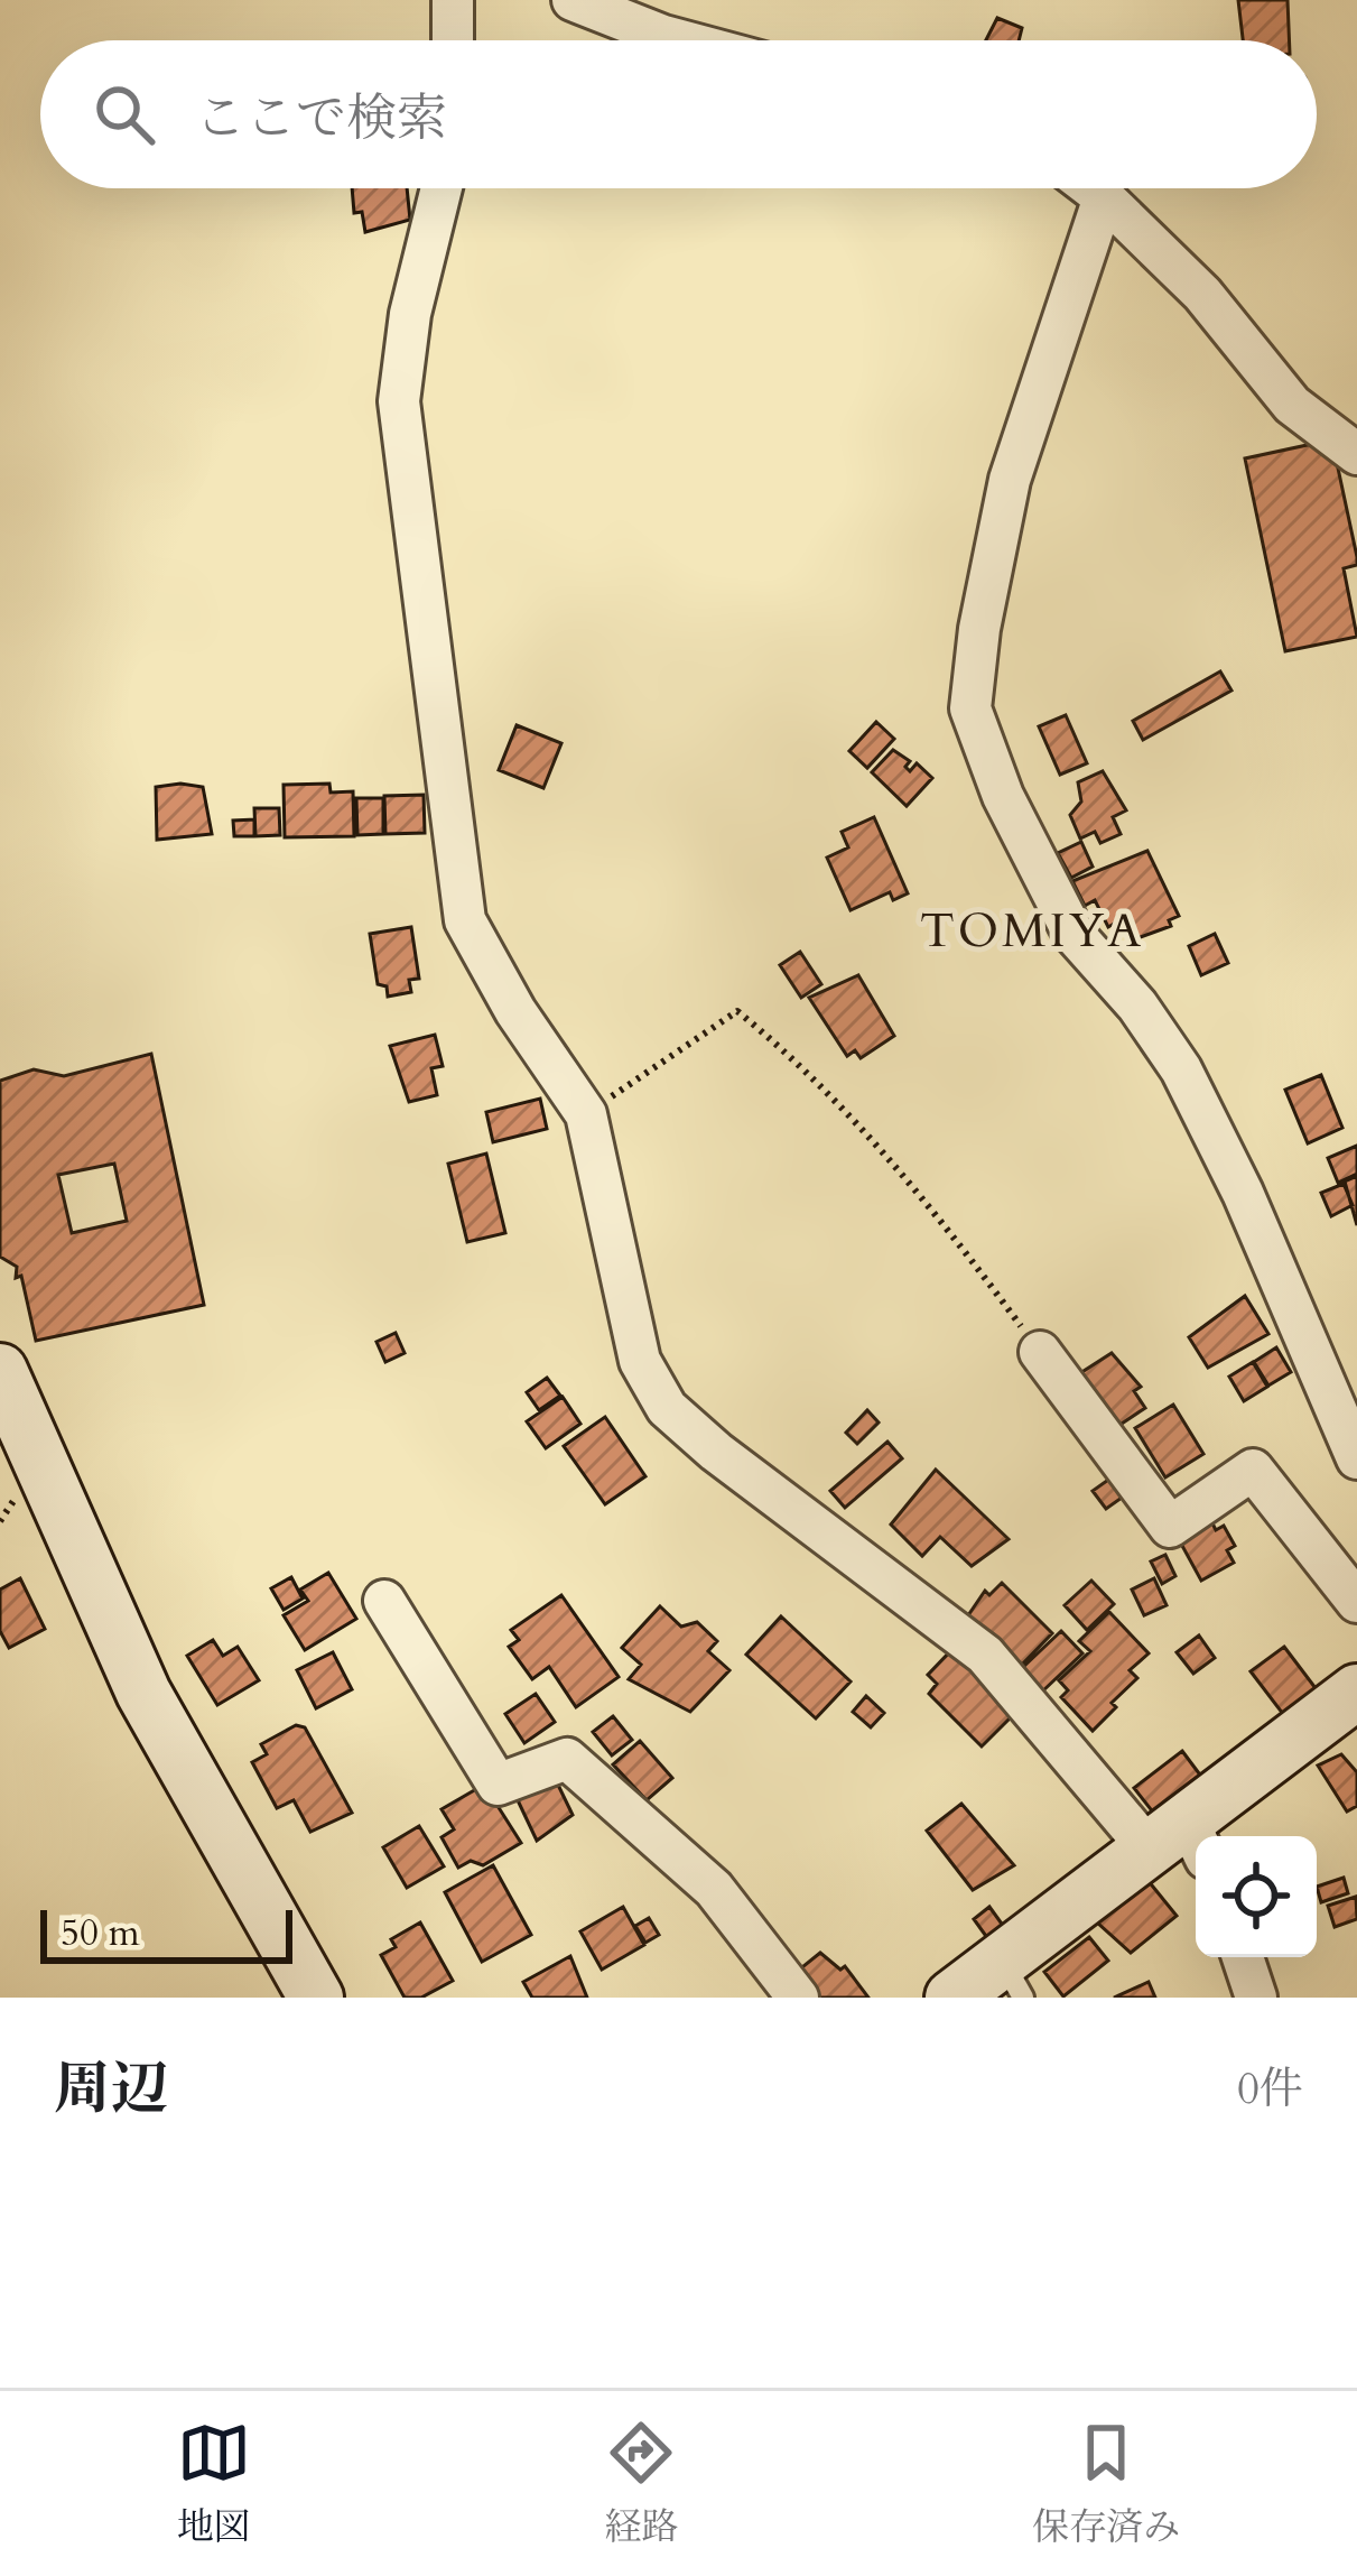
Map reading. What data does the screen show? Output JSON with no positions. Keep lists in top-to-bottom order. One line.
{"districts":["TOMIYA"],"scale_bar":"50 m","page":{"search":"ここで検索","scale":"50 m","heading":["周辺","0件"],"nav":["地図","経路","保存済み"]}}
